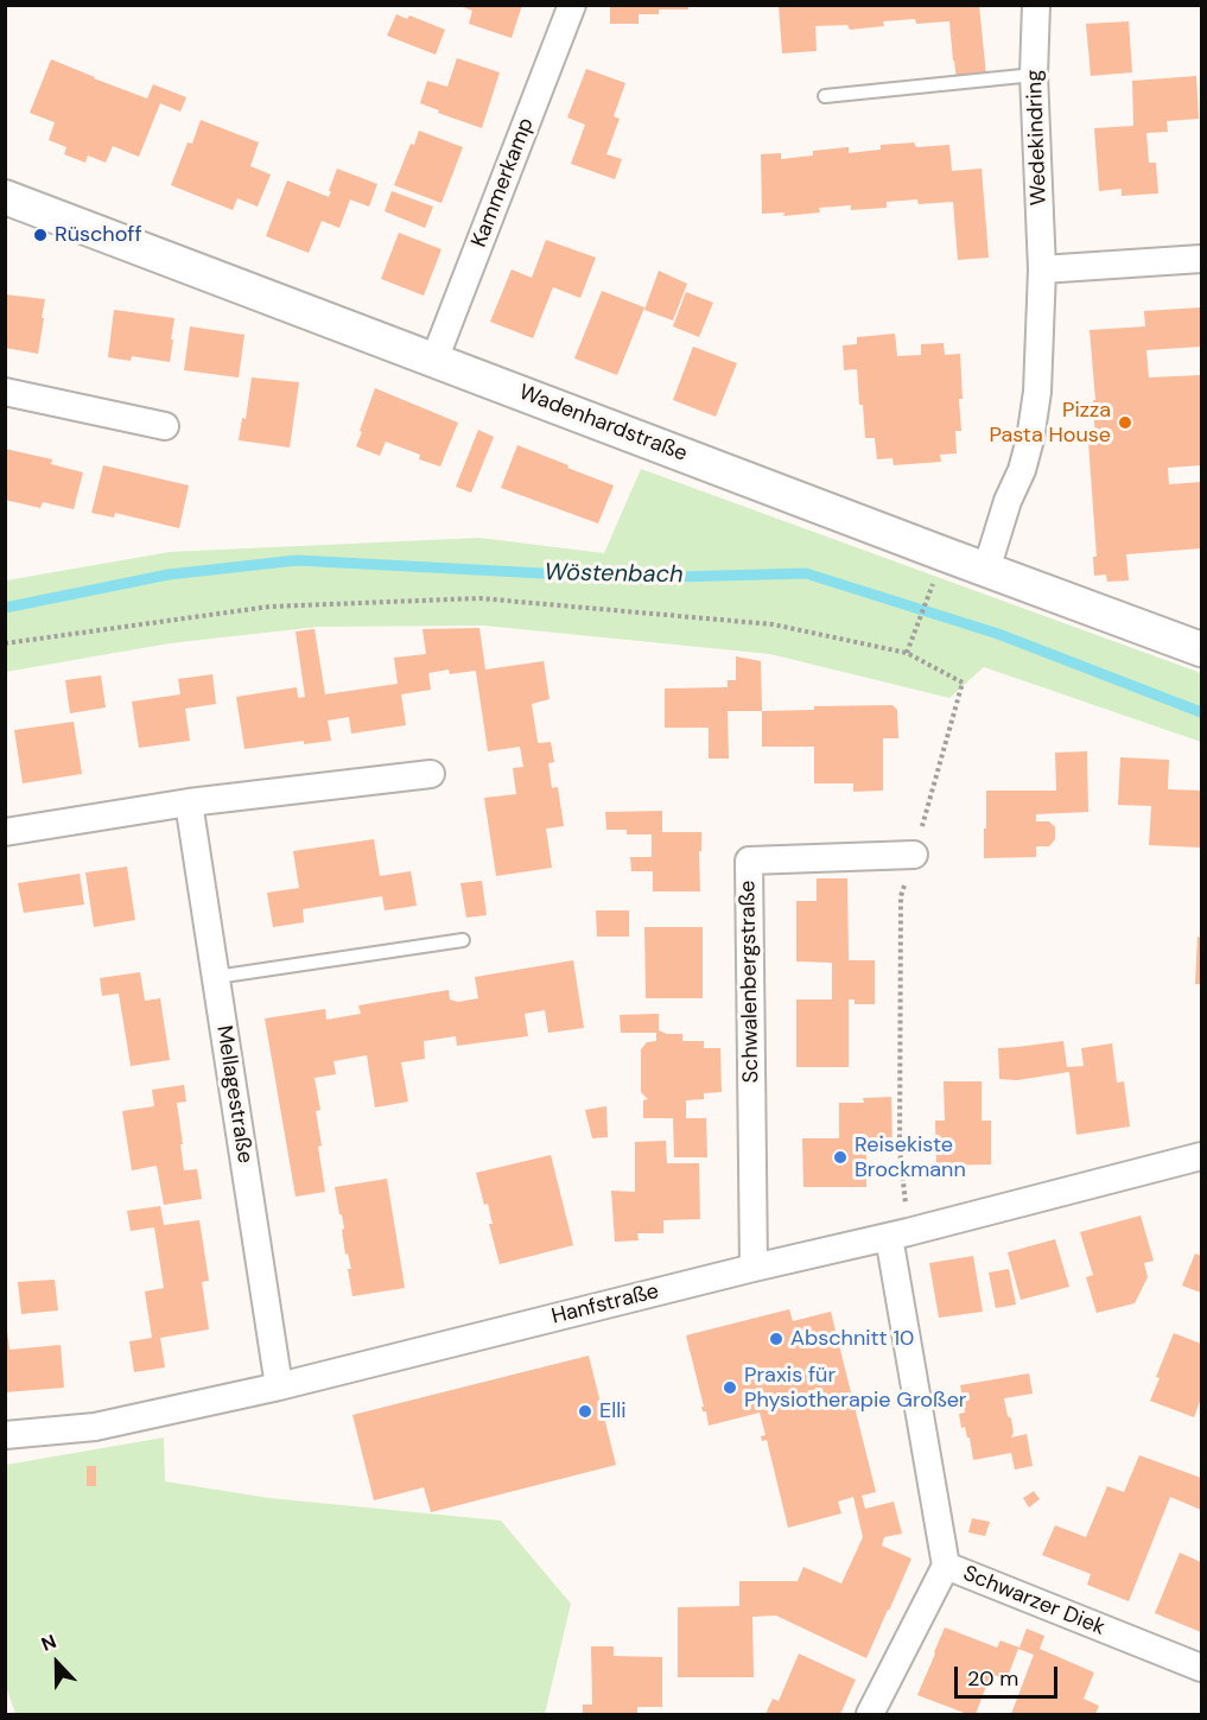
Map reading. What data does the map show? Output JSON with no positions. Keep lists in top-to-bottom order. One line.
{"streets":{"street":["Wedekindring","Kammerkamp","Wadenhardstraße","Schwalenbergstraße","Mellagestraße","Hanfstraße","Schwarzer Diek"]},"crossings":[["Wedekindring","Wadenhardstraße"],["Kammerkamp","Wadenhardstraße"],["Schwalenbergstraße","Hanfstraße"],["Mellagestraße","Hanfstraße"],["Hanfstraße","Schwarzer Diek"]],"water":["Wöstenbach"],"places":["Rüschoff","Pizza Pasta House","Reisekiste Brockmann","Abschnitt 10","Praxis für Physiotherapie Großer","Elli"],"scale_bar":"20 m","north":"top"}
